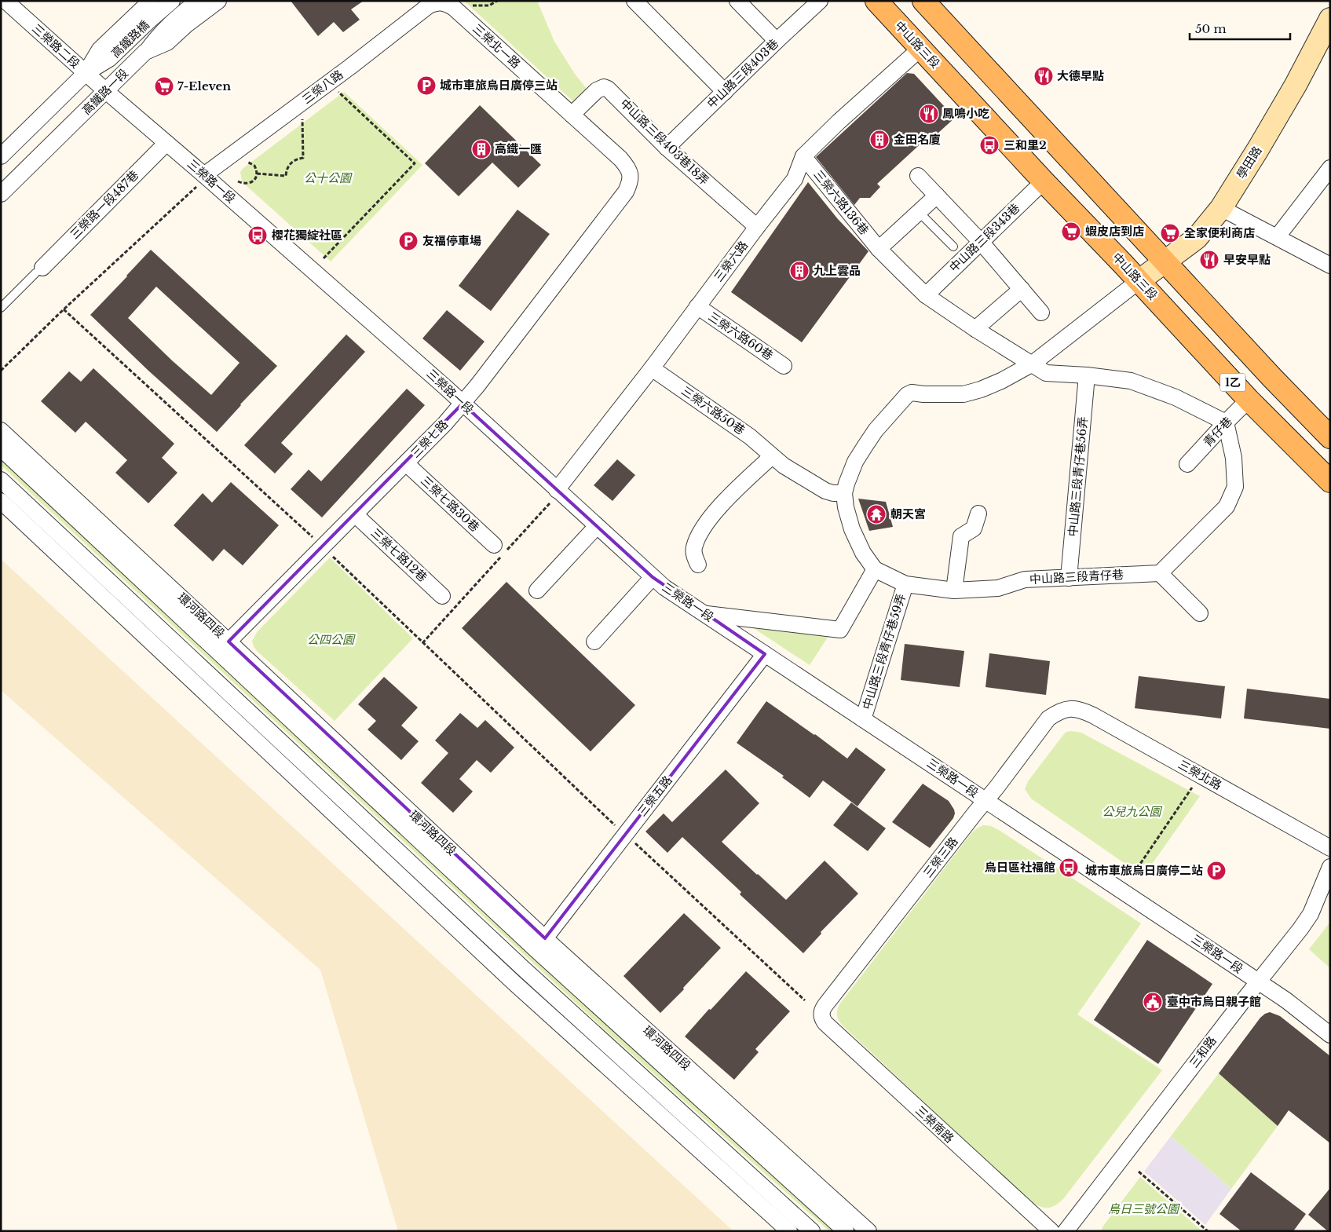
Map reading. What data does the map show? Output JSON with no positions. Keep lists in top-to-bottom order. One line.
{"streets":{"main road":["中山路三段","學田路","1乙"],"street":["高鐵路橋","三榮路二段","三榮北一路","中山路三段403巷","三榮八路","高鐵路一段","中山路三段403巷18弄","三榮路一段","三榮六路136巷","三榮路一段487巷","中山路三段343巷","三榮六路","三榮六路60巷","三榮六路50巷","青仔巷","三榮七路","中山路三段青仔巷56弄","三榮七路30巷","三榮七路12巷","中山路三段青仔巷","環河路四段","中山路三段青仔巷59弄","三榮北路","三榮五路","三榮三路","三和路","三榮南路"]},"crossings":[["高鐵路橋","三榮路二段"],["高鐵路橋","高鐵路一段"],["中山路三段","學田路"],["中山路三段","中山路三段343巷"],["中山路三段","三榮六路"],["中山路三段","青仔巷"],["三榮路二段","高鐵路一段"],["三榮路二段","三榮路一段"],["三榮北一路","三榮八路"],["三榮北一路","中山路三段403巷18弄"],["三榮北一路","三榮七路"],["中山路三段403巷","中山路三段403巷18弄"],["三榮八路","三榮路一段"],["高鐵路一段","三榮路一段"],["中山路三段403巷18弄","三榮六路"],["學田路","1乙"],["三榮路一段","三榮路一段487巷"],["三榮路一段","三榮六路"],["三榮路一段","三榮七路"],["三榮路一段","中山路三段青仔巷59弄"],["三榮路一段","三榮五路"],["三榮路一段","三榮三路"],["三榮路一段","三和路"],["三榮六路136巷","中山路三段343巷"],["三榮六路136巷","三榮六路"],["三榮六路","三榮六路60巷"],["三榮六路","三榮六路50巷"],["三榮七路","三榮七路30巷"],["三榮七路","三榮七路12巷"],["三榮七路","環河路四段"],["中山路三段青仔巷56弄","中山路三段青仔巷"],["中山路三段青仔巷","中山路三段青仔巷59弄"],["環河路四段","三榮五路"],["三榮北路","三榮三路"],["三榮三路","三榮南路"]],"parks":["公十公園","公四公園","公兒九公園","烏日三號公園"],"places":{"restaurant":["大德早點","鳳鳴小吃","早安早點"],"parking":["城市車旅烏日廣停三站","友福停車場","城市車旅烏日廣停二站"],"supermarket":["7-Eleven","蝦皮店到店","全家便利商店"],"building":["金田名廈","高鐵一匯","九上雲品"],"bus stop":["三和里2","櫻花獨綻社區","烏日區社福館"],"temple":["朝天宮"],"public building":["臺中市烏日親子館"]},"scale_bar":"50 m"}
